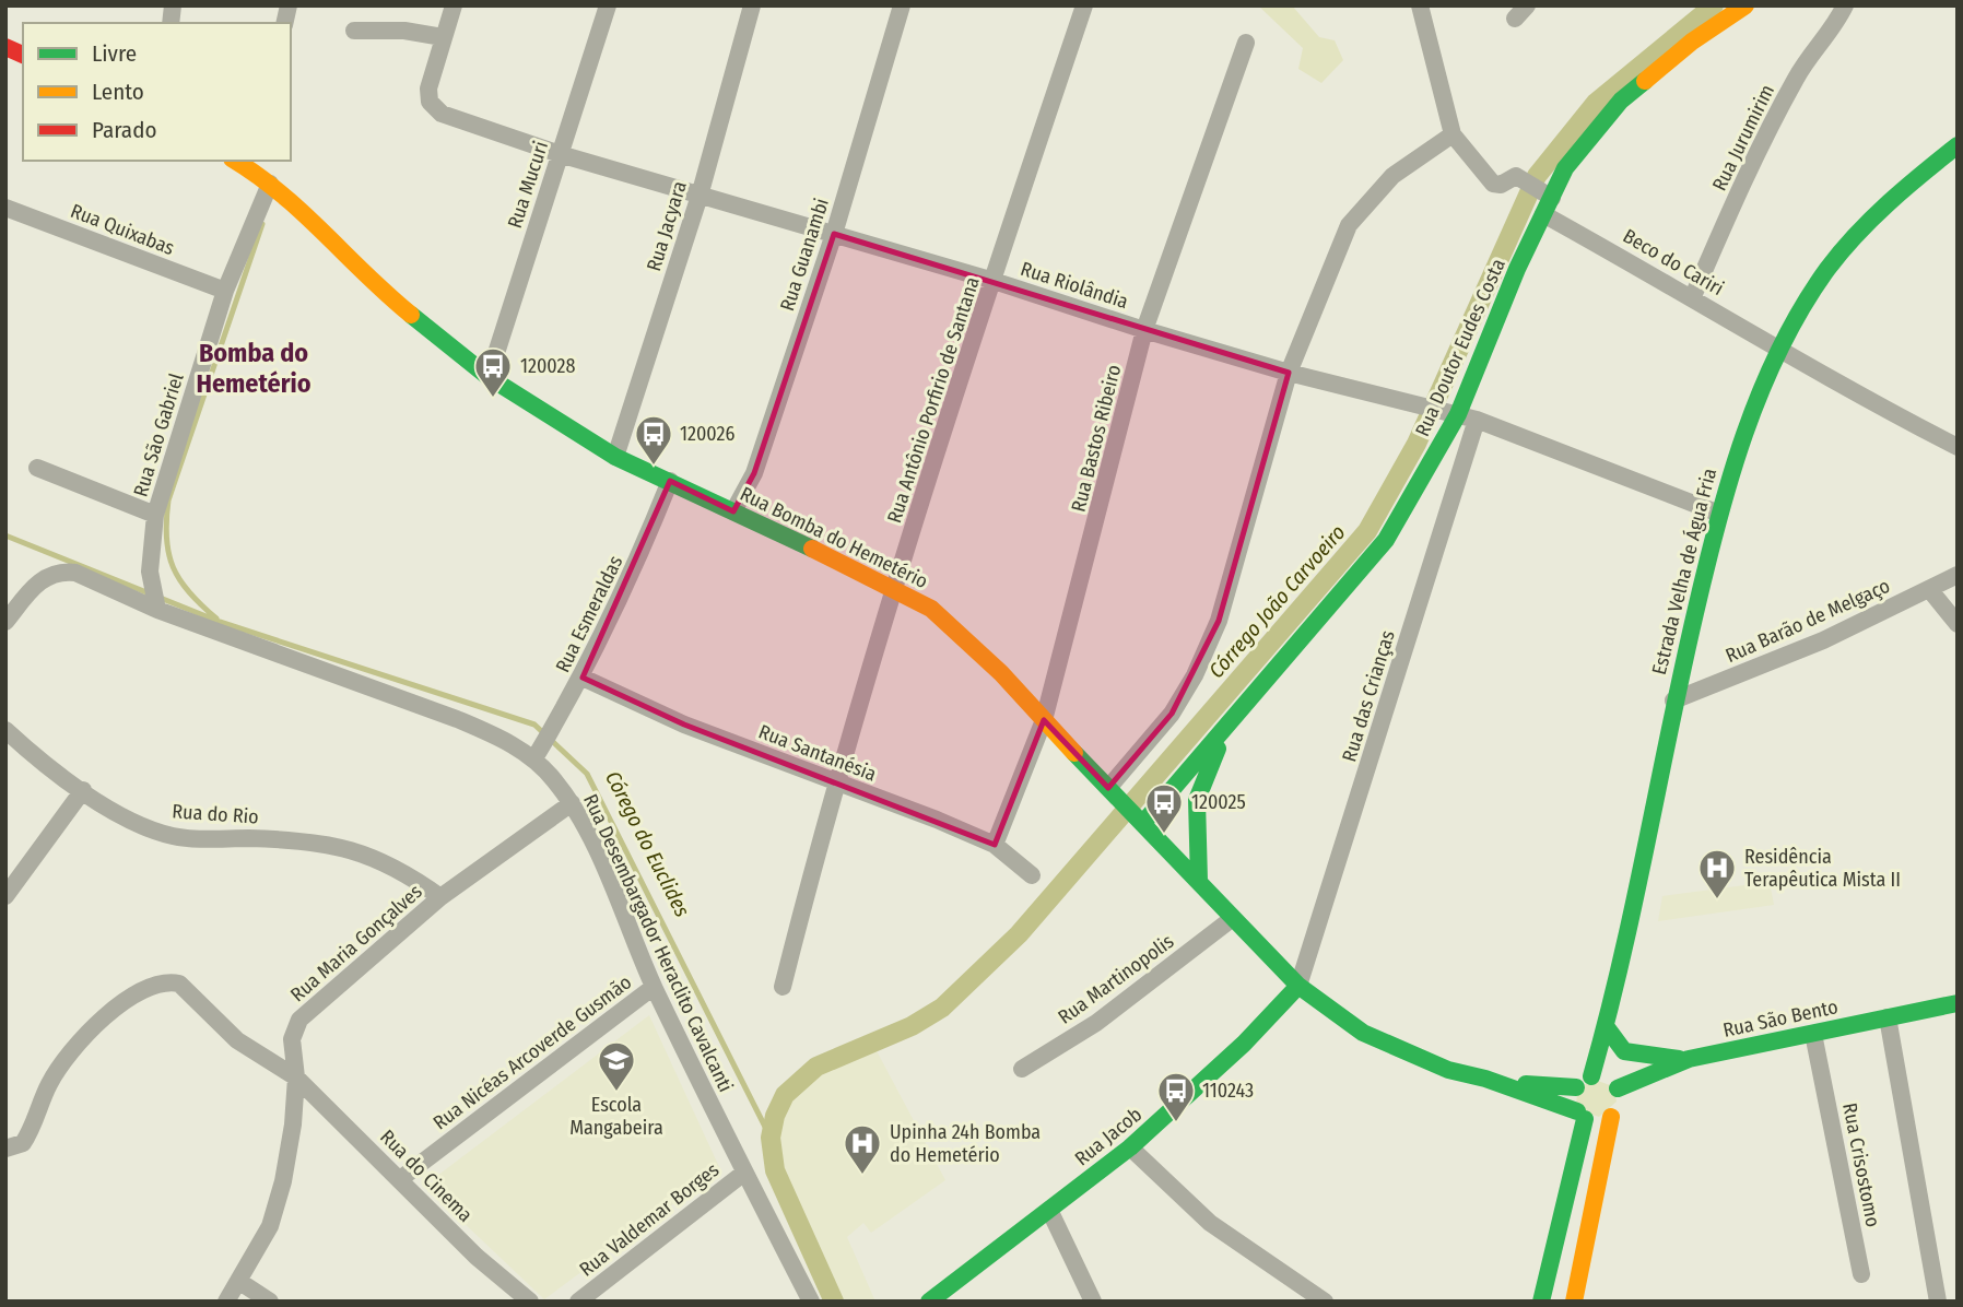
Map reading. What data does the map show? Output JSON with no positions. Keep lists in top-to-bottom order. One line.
{"streets":{"main road":["Rua Doutor Eudes Costa","Rua Bomba do Hemetério","Estrada Velha de Água Fria","Rua São Bento","Rua Jacob"],"street":["Rua Jurumirim","Rua Mucuri","Rua Jacyara","Rua Quixabas","Rua Guanambi","Beco do Cariri","Rua Riolândia","Rua Antônio Porfirio de Santana","Rua São Gabriel","Rua Bastos Ribeiro","Rua Esmeraldas","Rua Barão de Melgaço","Rua das Crianças","Rua Santanésia","Rua do Rio","Rua Maria Gonçalves","Rua Desembargador Heraclito Cavalcanti","Rua Martinopolis","Rua Nicéas Arcoverde Gusmão","Rua Crisostomo","Rua do Cinema","Rua Valdemar Borges"]},"crossings":[["Rua Jurumirim","Beco do Cariri"],["Rua Mucuri","Rua Riolândia"],["Rua Mucuri","Rua Bomba do Hemetério"],["Rua Jacyara","Rua Riolândia"],["Rua Jacyara","Rua Bomba do Hemetério"],["Rua Quixabas","Rua São Gabriel"],["Rua Guanambi","Rua Riolândia"],["Rua Guanambi","Rua Bomba do Hemetério"],["Beco do Cariri","Rua Doutor Eudes Costa"],["Beco do Cariri","Estrada Velha de Água Fria"],["Rua Riolândia","Rua Doutor Eudes Costa"],["Rua Riolândia","Rua Antônio Porfirio de Santana"],["Rua Riolândia","Rua Bastos Ribeiro"],["Rua Riolândia","Estrada Velha de Água Fria"],["Rua Riolândia","Rua das Crianças"],["Rua Doutor Eudes Costa","Rua Bomba do Hemetério"],["Rua Antônio Porfirio de Santana","Rua Bomba do Hemetério"],["Rua Antônio Porfirio de Santana","Rua Santanésia"],["Rua São Gabriel","Rua Bomba do Hemetério"],["Rua São Gabriel","Rua Desembargador Heraclito Cavalcanti"],["Rua Bastos Ribeiro","Rua Bomba do Hemetério"],["Rua Bastos Ribeiro","Rua Santanésia"],["Rua Bomba do Hemetério","Estrada Velha de Água Fria"],["Rua Bomba do Hemetério","Rua Esmeraldas"],["Rua Bomba do Hemetério","Rua das Crianças"],["Rua Bomba do Hemetério","Rua Martinopolis"],["Rua Bomba do Hemetério","Rua São Bento"],["Rua Bomba do Hemetério","Rua Jacob"],["Estrada Velha de Água Fria","Rua Barão de Melgaço"],["Estrada Velha de Água Fria","Rua São Bento"],["Rua Esmeraldas","Rua Santanésia"],["Rua Esmeraldas","Rua Desembargador Heraclito Cavalcanti"],["Rua das Crianças","Rua Jacob"],["Rua do Rio","Rua Maria Gonçalves"],["Rua Maria Gonçalves","Rua Desembargador Heraclito Cavalcanti"],["Rua Maria Gonçalves","Rua do Cinema"],["Rua Desembargador Heraclito Cavalcanti","Rua Nicéas Arcoverde Gusmão"],["Rua Desembargador Heraclito Cavalcanti","Rua Valdemar Borges"],["Rua São Bento","Rua Crisostomo"],["Rua Nicéas Arcoverde Gusmão","Rua do Cinema"]],"districts":["Bomba do Hemetério"],"water":["Córrego João Carvoeiro","Córego do Euclides"],"places":{"bus stop":["120028","120026","120025","110243"],"hospital":["Residência Terapêutica Mista II","Upinha 24h Bomba do Hemetério"],"school or university":["Escola Mangabeira"]},"legend":["Livre","Lento","Parado"]}
